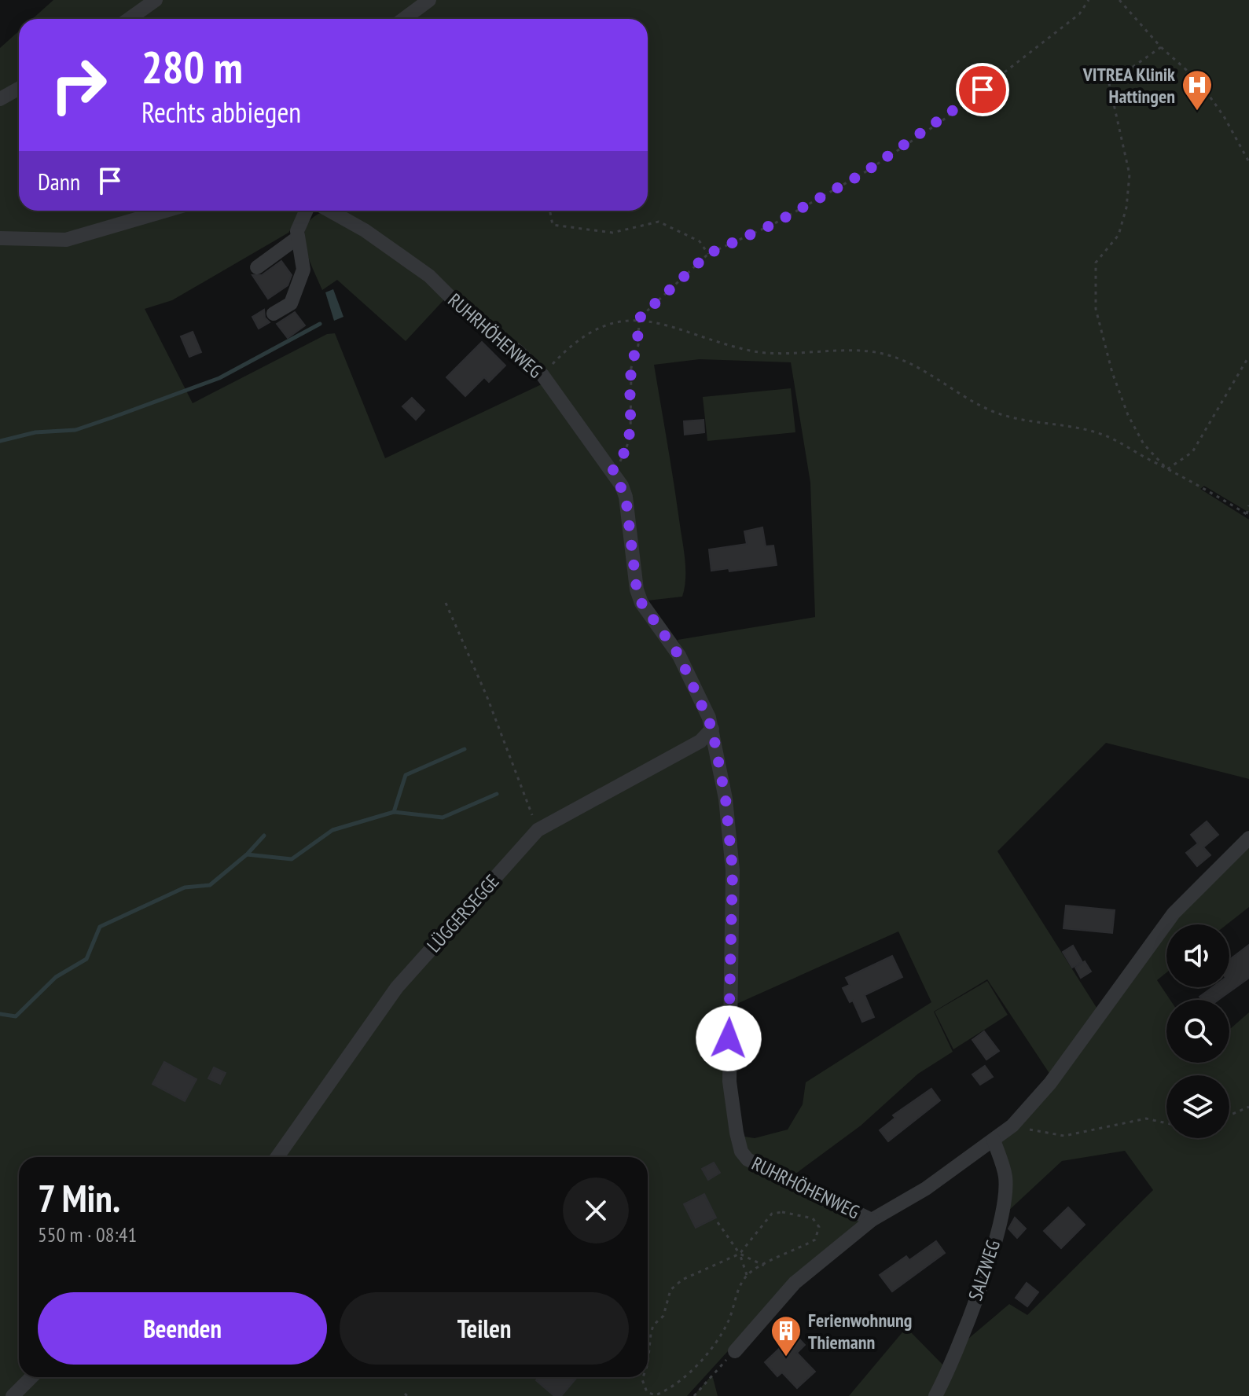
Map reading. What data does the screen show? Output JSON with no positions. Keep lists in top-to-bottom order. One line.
{"streets":{"street":["RUHRHÖHENWEG","LÜGGERSEGGE","SALZWEG"]},"crossings":[["RUHRHÖHENWEG","LÜGGERSEGGE"],["RUHRHÖHENWEG","SALZWEG"]],"places":{"hospital":["VITREA Klinik Hattingen"],"building":["Ferienwohnung Thiemann"]},"page":{"turn":["280 m","Rechts abbiegen"],"then":"Dann","heading":["7 Min.","550 m · 08:41"],"buttons":["Beenden","Teilen"]}}
